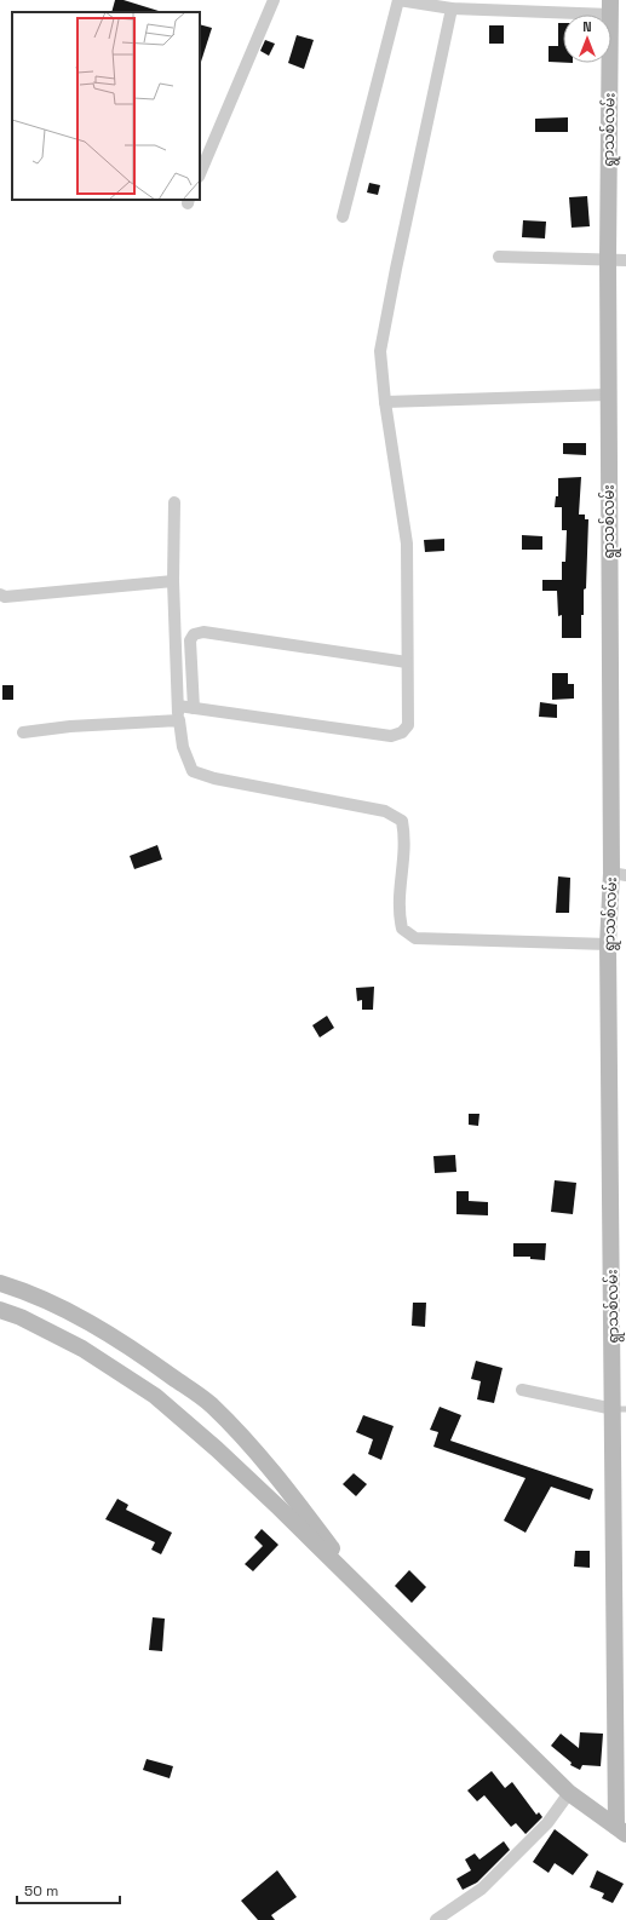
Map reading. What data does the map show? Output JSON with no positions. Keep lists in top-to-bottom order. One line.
{"streets":{"street":["ရွာသစ်လမ်း"]},"scale_bar":"50 m","north":"top"}
